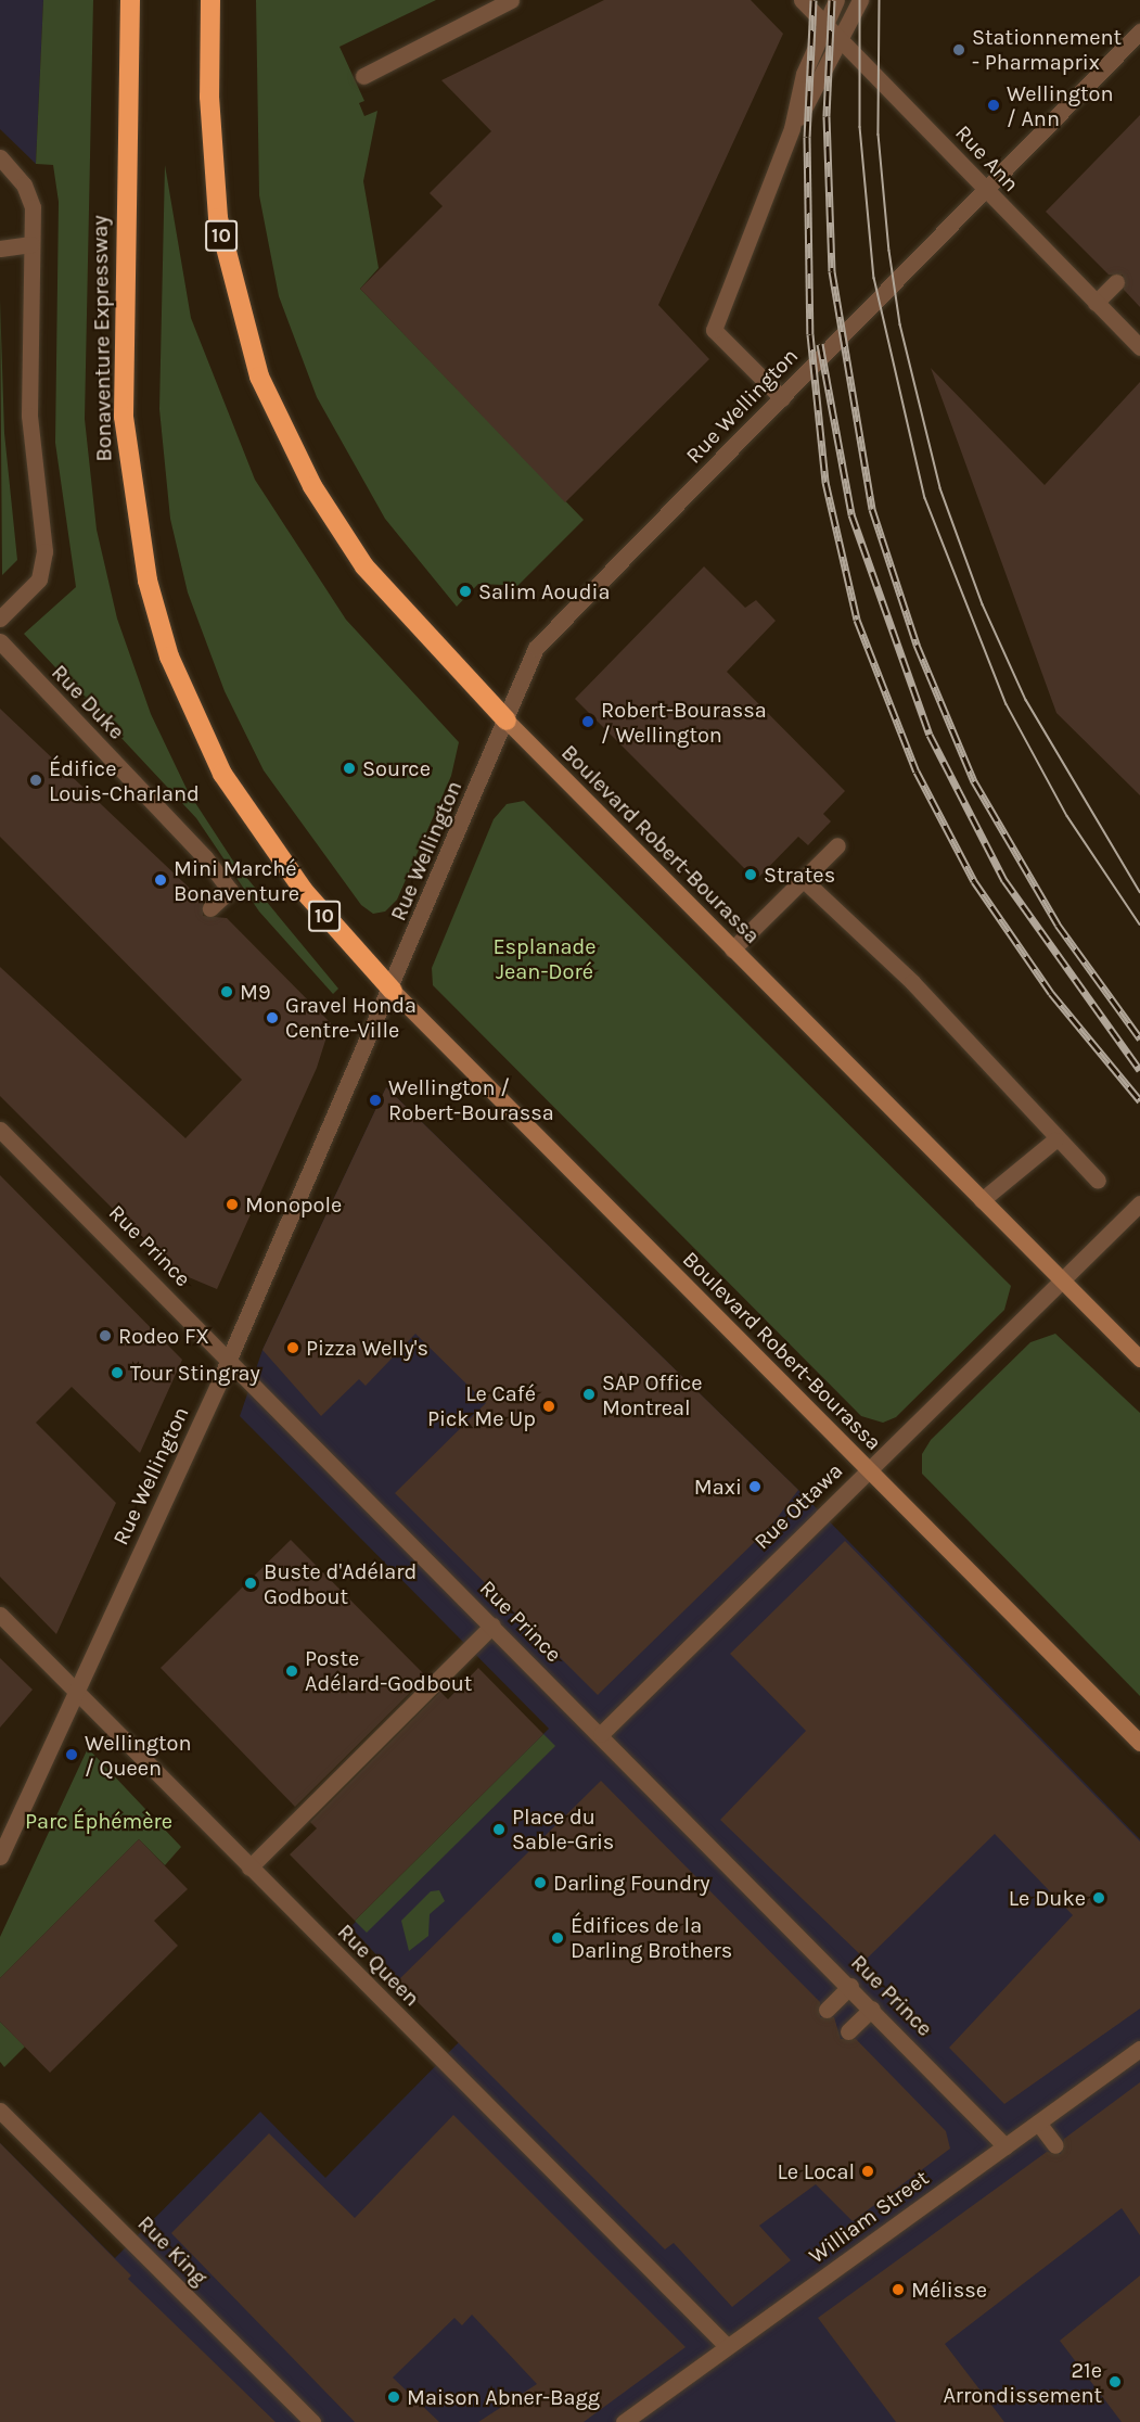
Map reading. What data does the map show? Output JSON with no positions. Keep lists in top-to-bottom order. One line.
{"streets":{"highway":["10","Bonaventure Expressway"],"main road":["Boulevard Robert-Bourassa"],"street":["Rue Ann","Rue Wellington","Rue Duke","Rue Prince","Rue Ottawa","Rue Queen","William Street","Rue King"]},"crossings":[["Rue Ann","Rue Wellington"],["10","Rue Wellington"],["10","Boulevard Robert-Bourassa"],["Bonaventure Expressway","Rue Wellington"],["Bonaventure Expressway","Boulevard Robert-Bourassa"],["Rue Wellington","Boulevard Robert-Bourassa"],["Rue Wellington","Rue Prince"],["Rue Wellington","Rue Queen"],["Boulevard Robert-Bourassa","Rue Ottawa"],["Rue Prince","Rue Ottawa"],["Rue Prince","William Street"],["Rue Queen","William Street"]],"parks":["Esplanade Jean-Doré","Parc Éphémère"],"places":["Stationnement - Pharmaprix","Wellington / Ann","Salim Aoudia","Robert-Bourassa / Wellington","Source","Édifice Louis-Charland","Strates","Mini Marché Bonaventure","M9","Gravel Honda Centre-Ville","Wellington / Robert-Bourassa","Monopole","Rodeo FX","Pizza Welly's","Tour Stingray","SAP Office Montreal","Le Café Pick Me Up","Maxi","Buste d'Adélard Godbout","Poste Adélard-Godbout","Wellington / Queen","Place du Sable-Gris","Darling Foundry","Le Duke","Édifices de la Darling Brothers","Le Local","Mélisse","21e Arrondissement","Maison Abner-Bagg"]}
